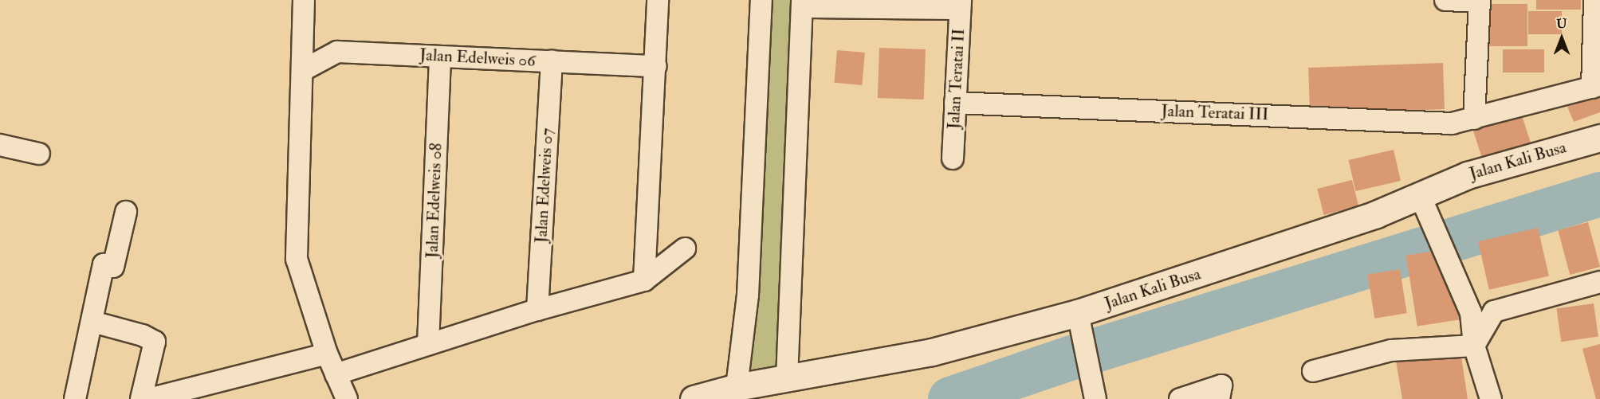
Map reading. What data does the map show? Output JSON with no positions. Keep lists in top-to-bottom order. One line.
{"streets":{"street":["Jalan Edelweis 06","Jalan Teratai II","Jalan Teratai III","Jalan Kali Busa","Jalan Edelweis 07","Jalan Edelweis 08"]},"crossings":[["Jalan Edelweis 06","Jalan Edelweis 07"],["Jalan Edelweis 06","Jalan Edelweis 08"],["Jalan Teratai II","Jalan Teratai III"]],"north":"top"}
